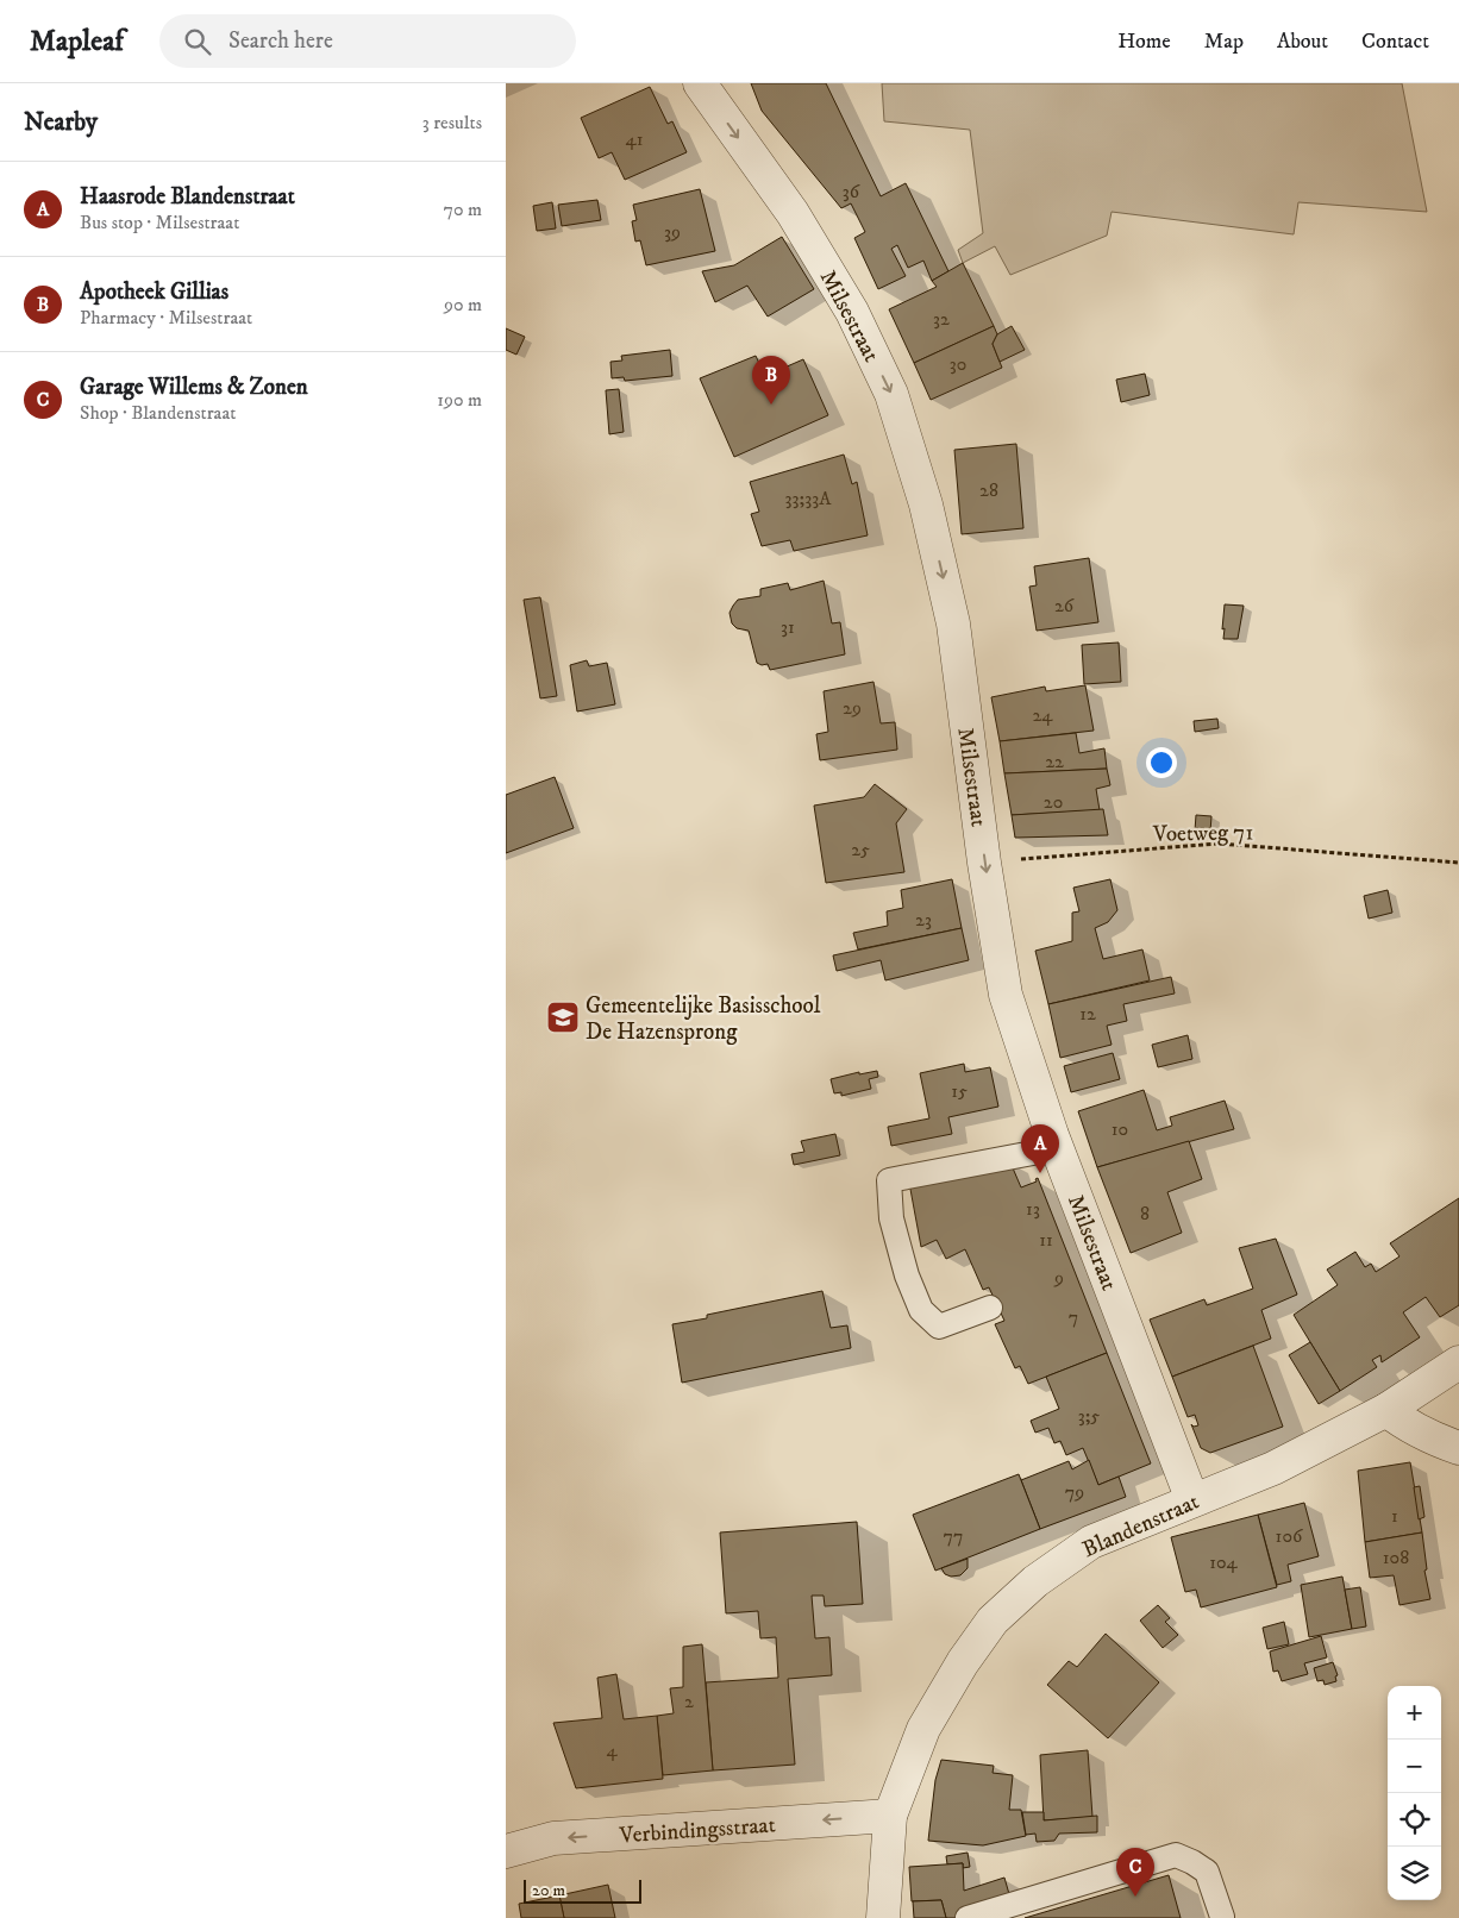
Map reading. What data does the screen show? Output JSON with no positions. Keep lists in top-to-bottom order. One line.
{"streets":{"street":["Milsestraat","Blandenstraat","Verbindingsstraat"],"path":["Voetweg 71"]},"crossings":[["Milsestraat","Voetweg 71"],["Milsestraat","Blandenstraat"],["Blandenstraat","Verbindingsstraat"]],"one_way":["Milsestraat","Verbindingsstraat"],"places":{"school or university":["Gemeentelijke Basisschool De Hazensprong"]},"house_numbers":["41","36","39","32","30","28","33;33A","26","31","29","24","22","20","25","23","12","15","10","13","8","11","9","7","3;5","79","1","77","106","108","104","2","4"],"scale_bar":"20 m","page":{"header":"Mapleaf","search":"Search here","nav":["Home","Map","About","Contact"],"heading":["Nearby","3 results"],"list":[{"mark":"A","name":"Haasrode Blandenstraat","note":"Bus stop · Milsestraat","value":"70 m"},{"mark":"B","name":"Apotheek Gillias","note":"Pharmacy · Milsestraat","value":"90 m"},{"mark":"C","name":"Garage Willems & Zonen","note":"Shop · Blandenstraat","value":"190 m"}],"pins":["B","A","C"],"map_buttons":["+","−"],"scale":"20 m"}}
